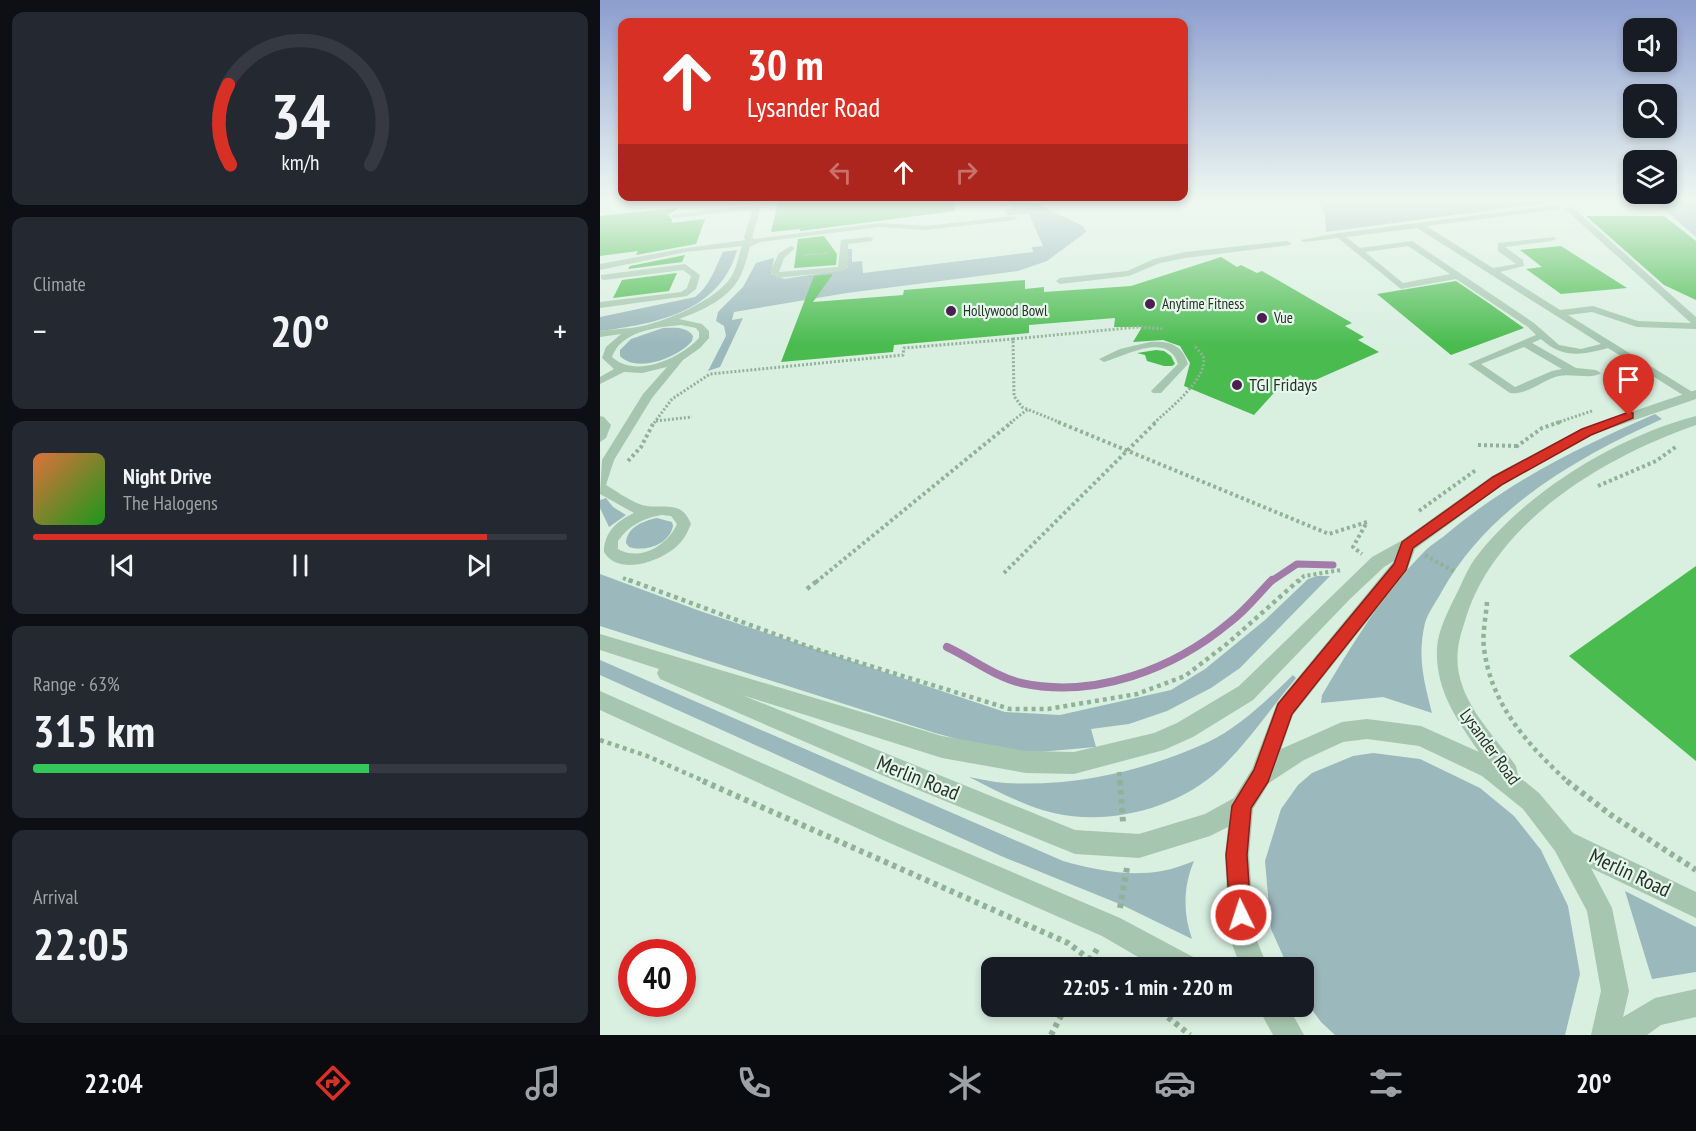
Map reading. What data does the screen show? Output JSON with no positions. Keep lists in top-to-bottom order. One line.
{"streets":{"street":["Lysander Road","Merlin Road"]},"places":["Anytime Fitness","Hollywood Bowl","Vue","TGI Fridays"],"page":{"turn":["30 m","Lysander Road"],"tile":["Climate",["Range · 63%","315 km"],["Arrival","22:05"]],"heat":["−","20°","+"],"song":["Night Drive","The Halogens"],"limit":"40","trip":"22:05 · 1 min · 220 m","tabs":["22:04","20°"],"gauge":["34","km/h"]}}
